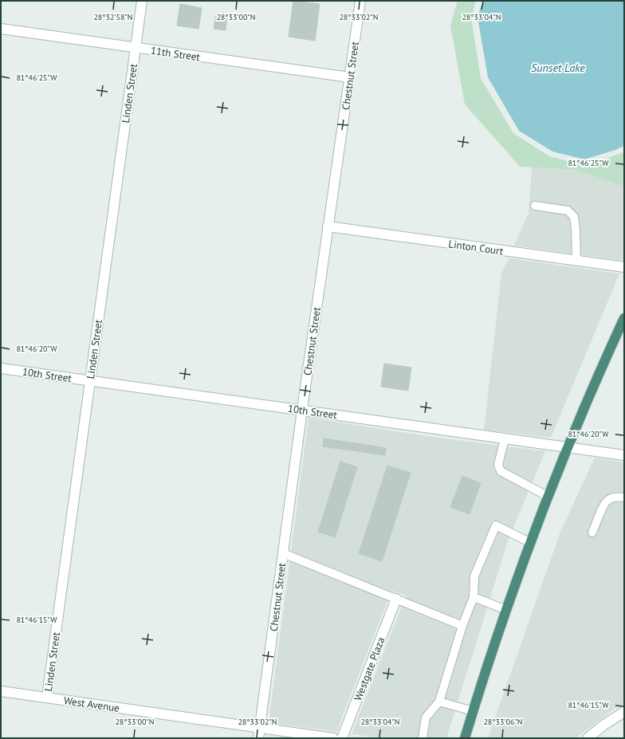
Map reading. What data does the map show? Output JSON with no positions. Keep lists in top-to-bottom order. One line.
{"streets":{"street":["11th Street","Chestnut Street","Linden Street","Linton Court","10th Street","Westgate Plaza","West Avenue"]},"crossings":[["11th Street","Chestnut Street"],["11th Street","Linden Street"],["Chestnut Street","Linton Court"],["Chestnut Street","10th Street"],["Chestnut Street","West Avenue"],["Linden Street","10th Street"],["Linden Street","West Avenue"]],"water":["Sunset Lake"],"coordinates":["28°32'58\"N","28°33'00\"N","28°33'02\"N","28°33'04\"N","81°46'25\"W","81°46'20\"W","81°46'15\"W","28°33'06\"N"]}
